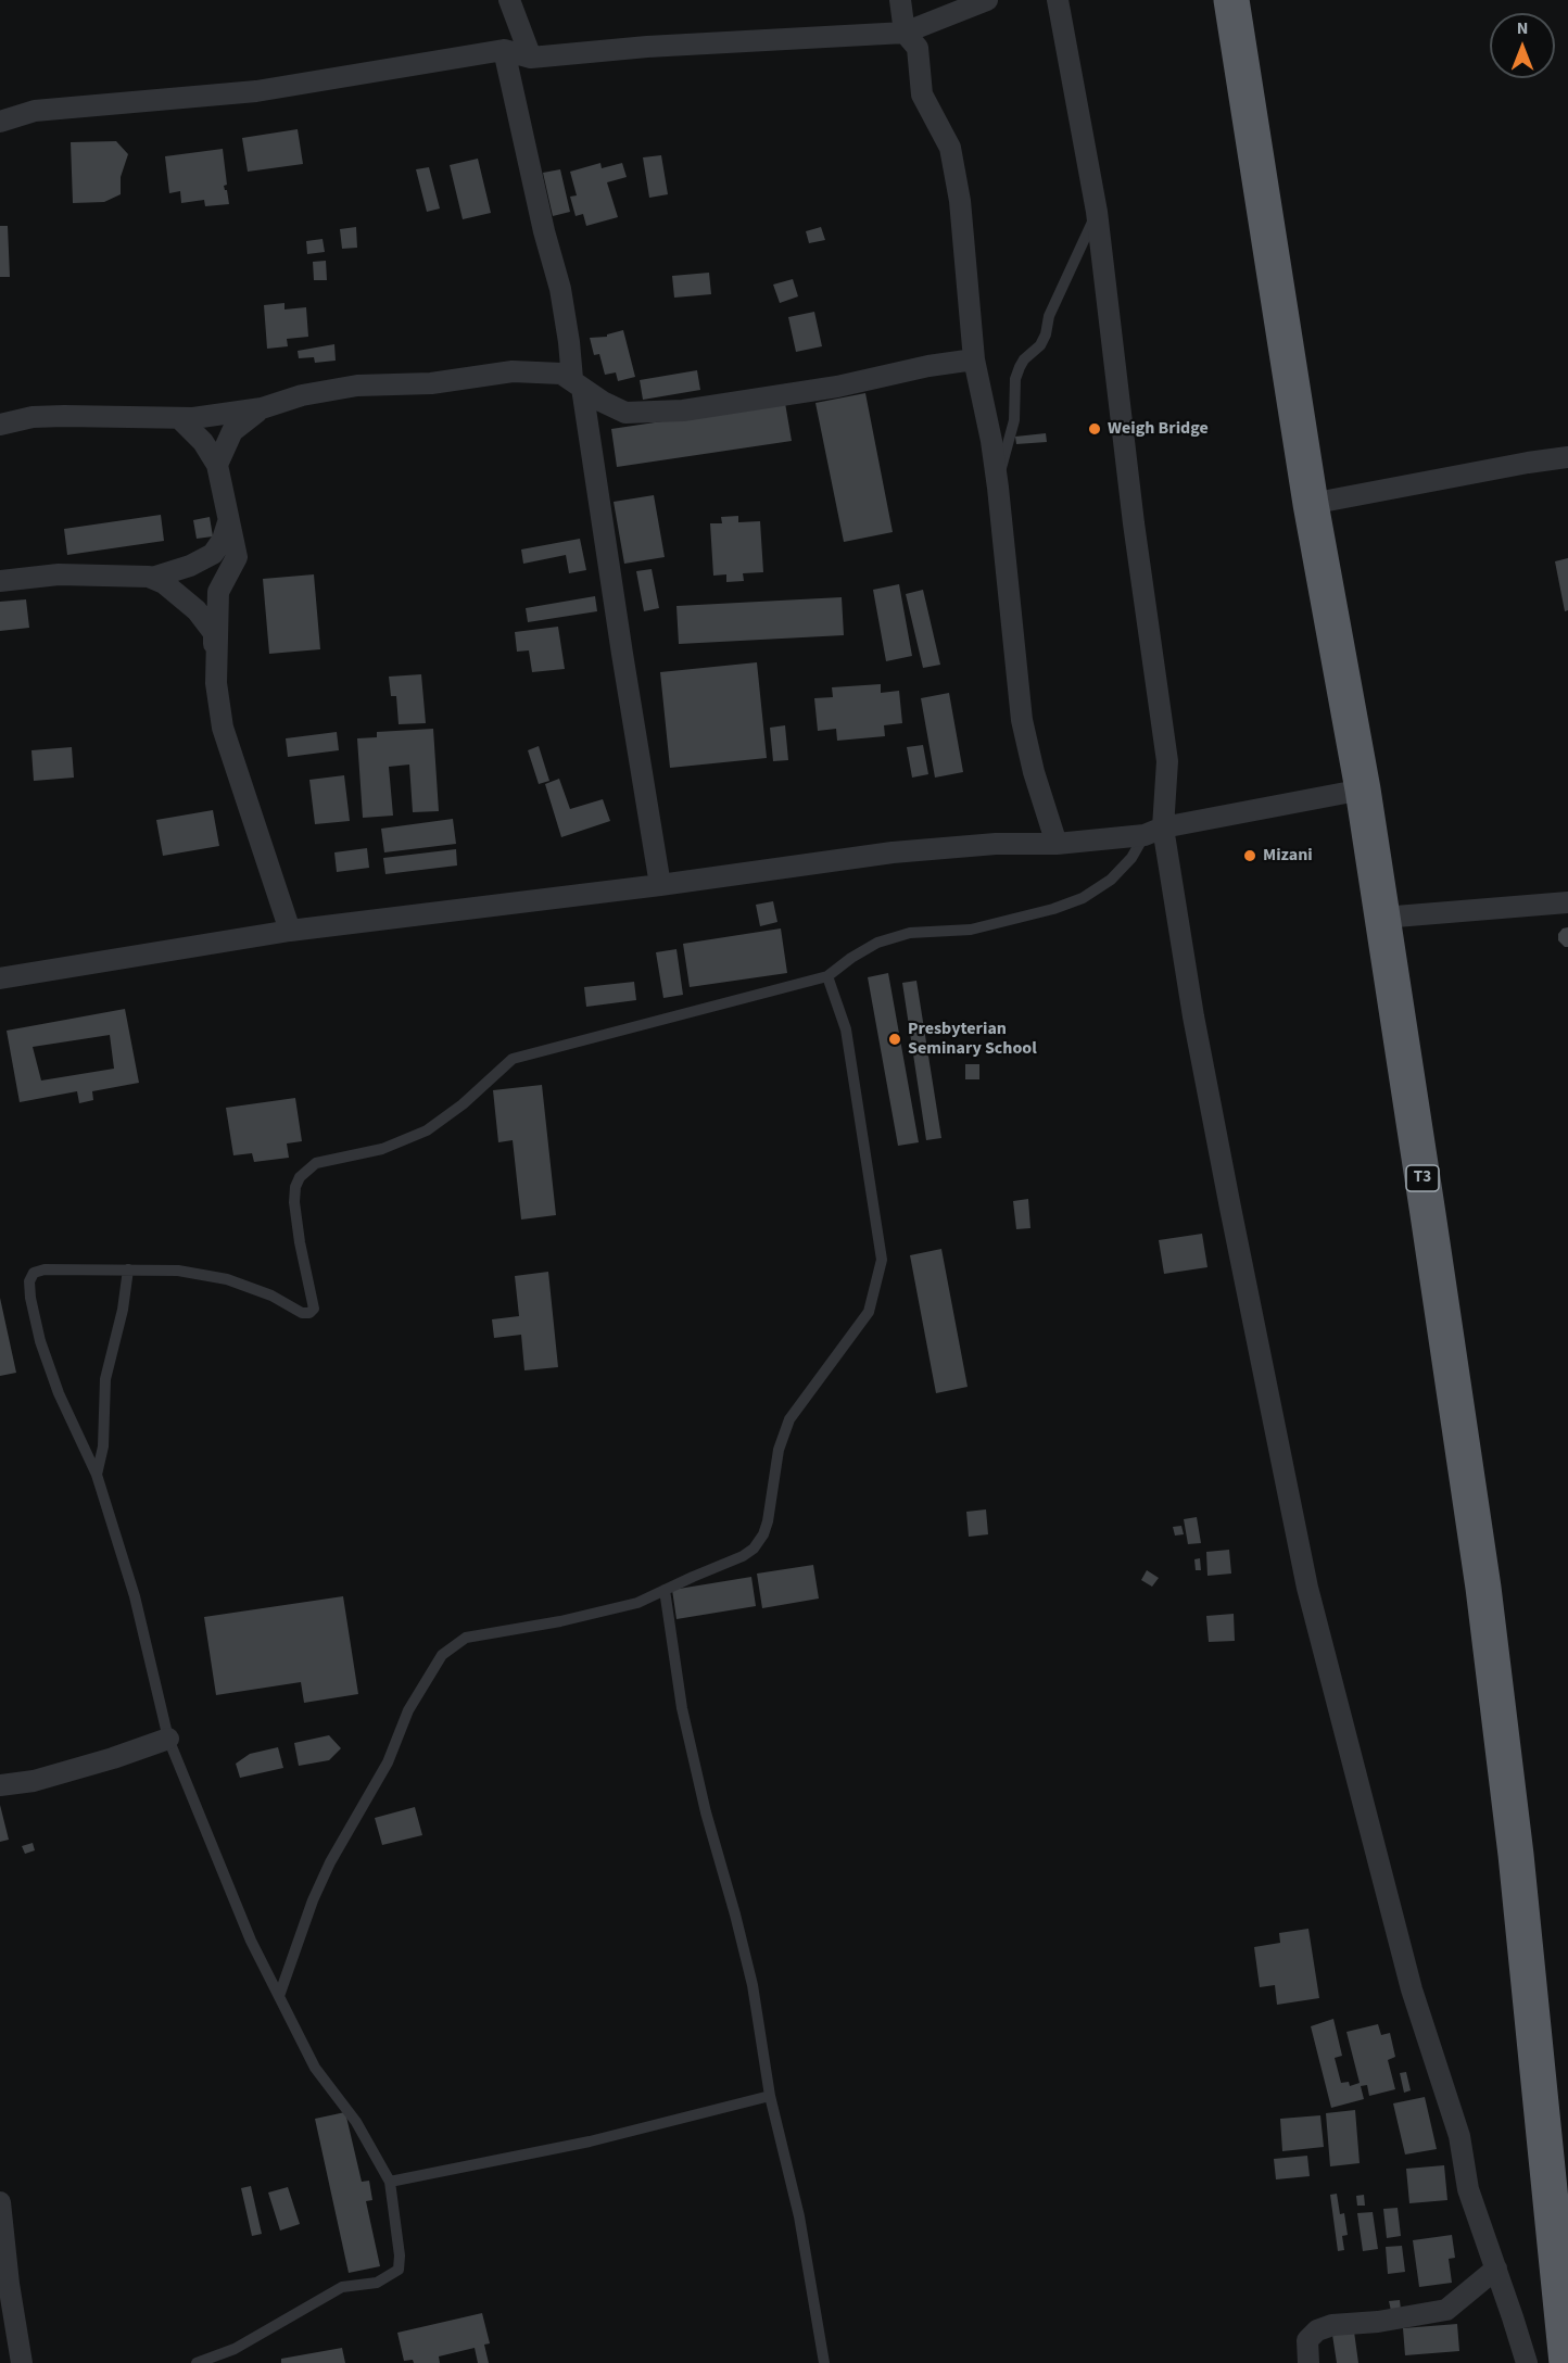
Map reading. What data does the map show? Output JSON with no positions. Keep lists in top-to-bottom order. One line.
{"streets":{"highway":["T3"]},"places":["Weigh Bridge","Mizani","Presbyterian Seminary School"],"north":"top"}
